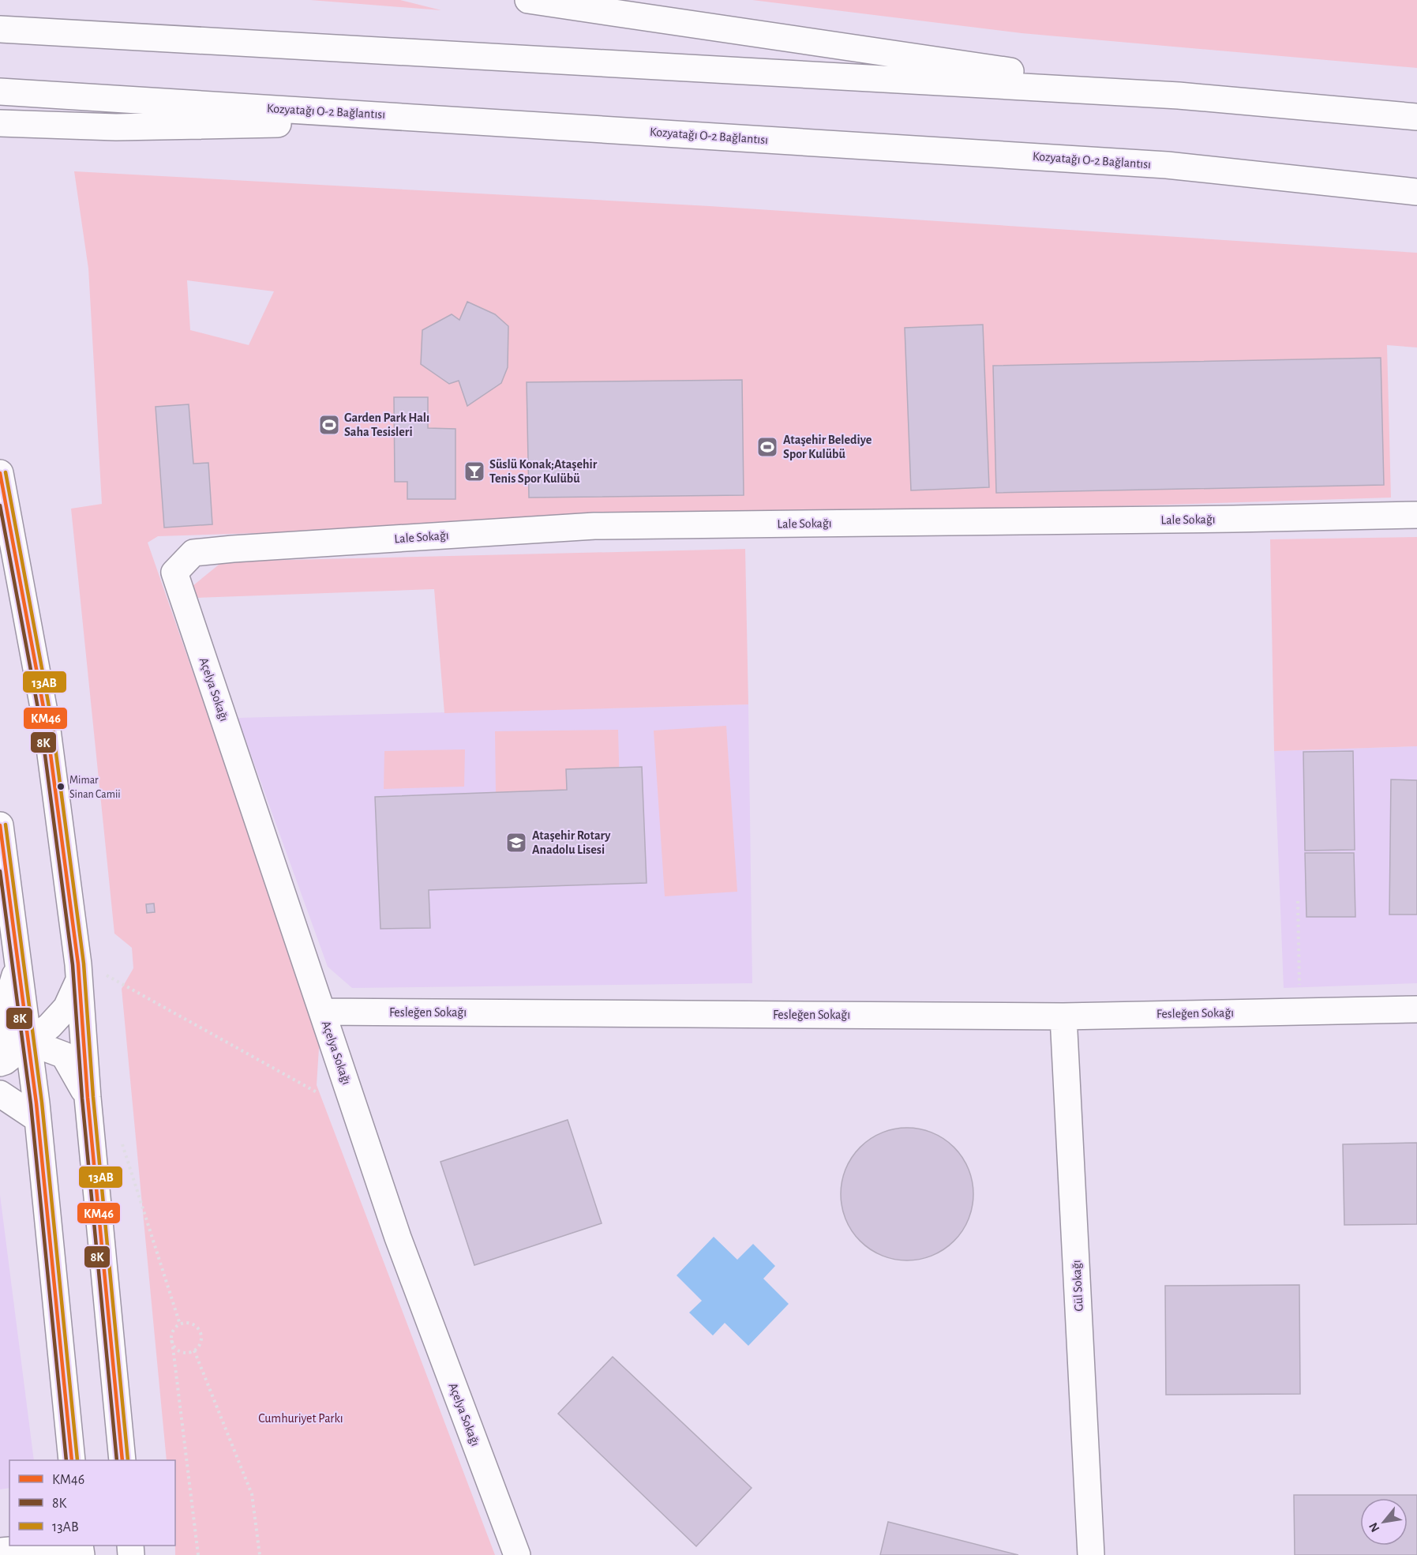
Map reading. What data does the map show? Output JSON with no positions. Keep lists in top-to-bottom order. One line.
{"streets":{"main road":["Kozyatağı O-2 Bağlantısı","Lale Sokağı","Açelya Sokağı","Fesleğen Sokağı","Gül Sokağı"]},"crossings":[["Lale Sokağı","Açelya Sokağı"],["Açelya Sokağı","Fesleğen Sokağı"],["Fesleğen Sokağı","Gül Sokağı"]],"parks":["Cumhuriyet Parkı"],"places":{"sports":["Garden Park Halı Saha Tesisleri","Ataşehir Belediye Spor Kulübü"],"bar":["Süslü Konak;Ataşehir Tenis Spor Kulübü"],"other":["Mimar Sinan Camii"],"school or university":["Ataşehir Rotary Anadolu Lisesi"]},"lines":["transit line 13AB","transit line KM46","transit line 8K"],"legend":["KM46","8K","13AB"],"north":"bottom left"}
